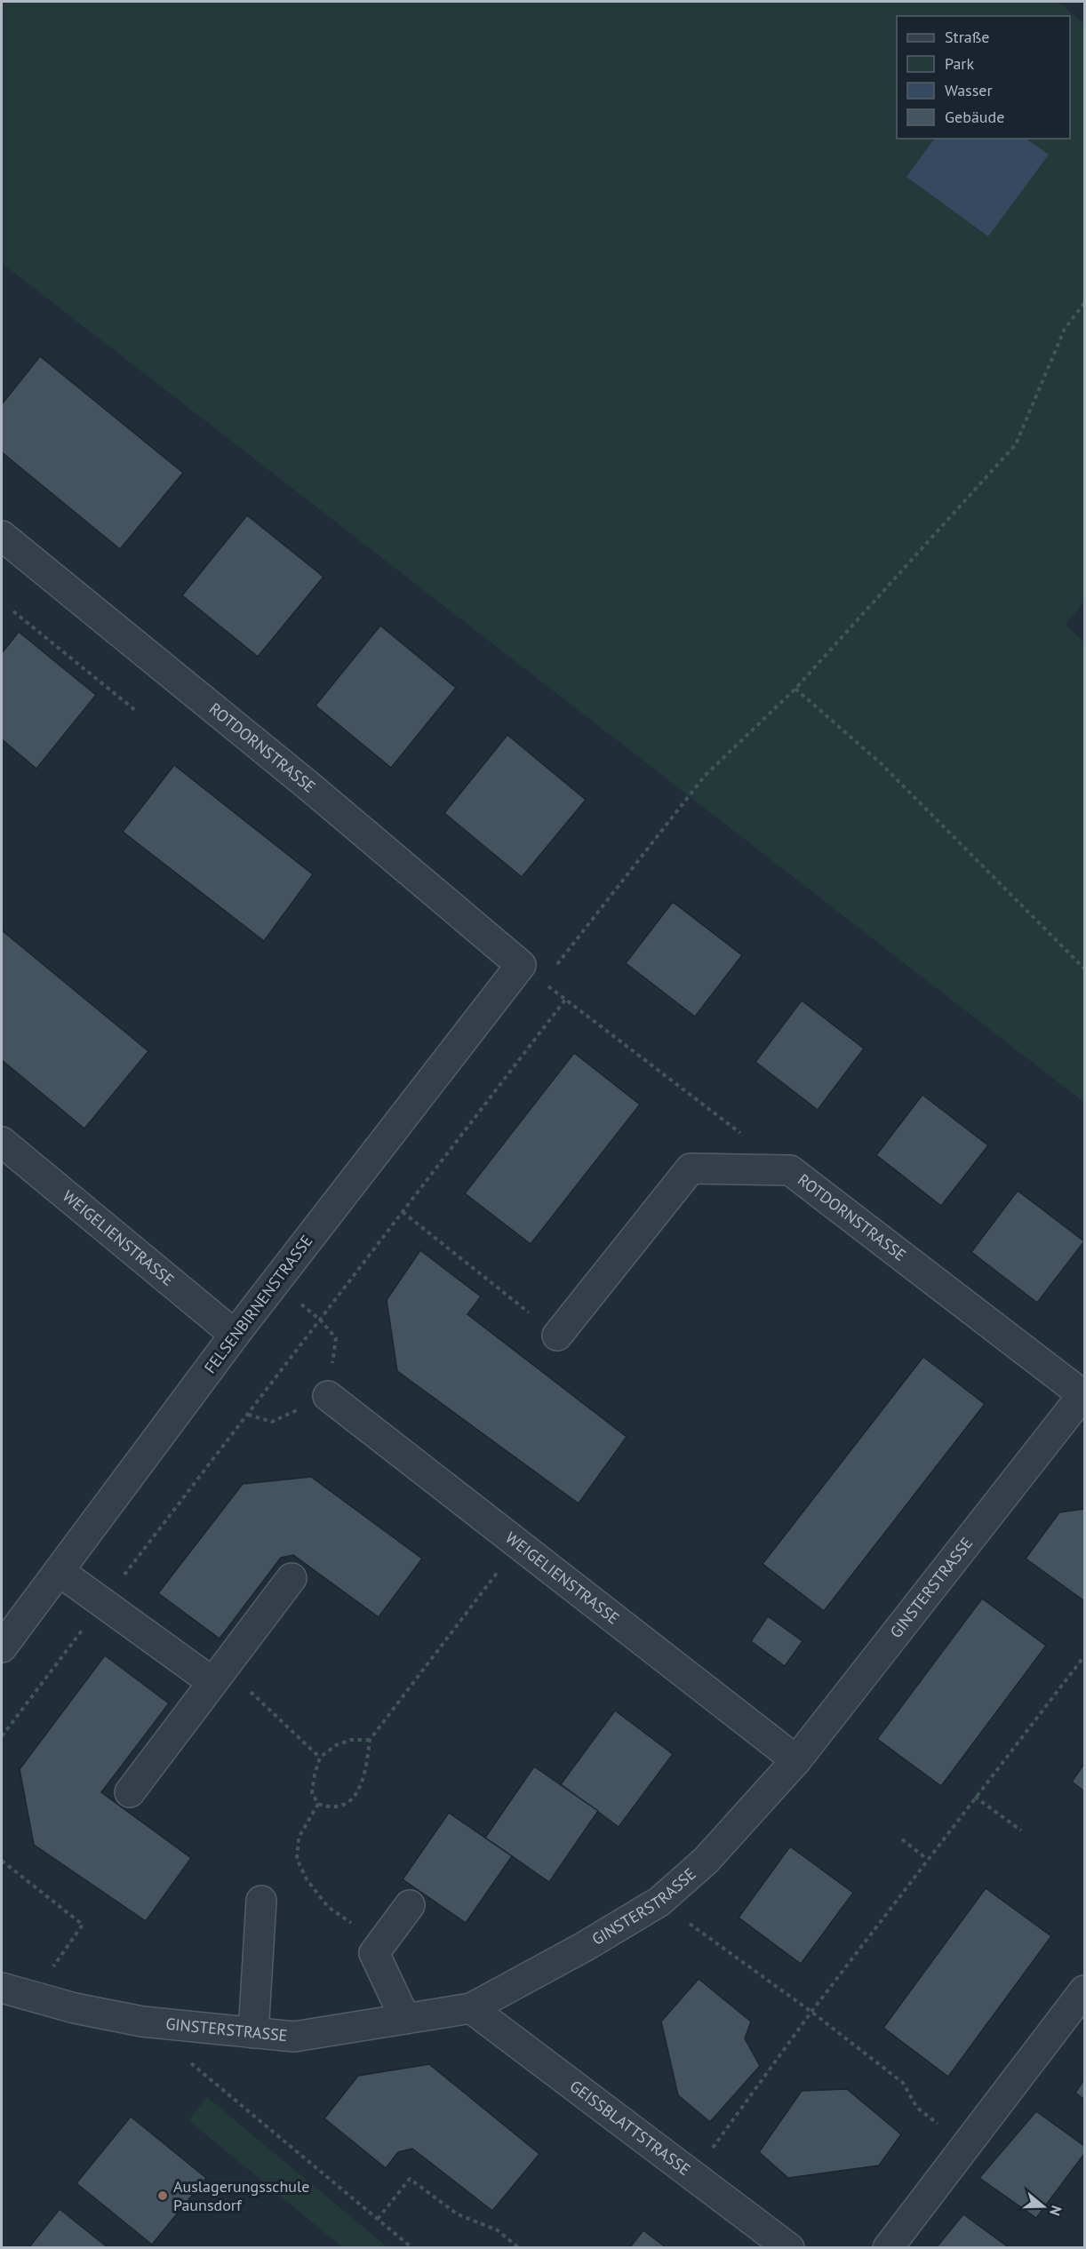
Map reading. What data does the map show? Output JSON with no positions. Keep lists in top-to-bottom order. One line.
{"streets":{"street":["ROTDORNSTRASSE","WEIGELIENSTRASSE","FELSENBIRNENSTRASSE","GINSTERSTRASSE","GEISSBLATTSTRASSE"]},"crossings":[["ROTDORNSTRASSE","FELSENBIRNENSTRASSE"],["ROTDORNSTRASSE","GINSTERSTRASSE"],["WEIGELIENSTRASSE","FELSENBIRNENSTRASSE"],["WEIGELIENSTRASSE","GINSTERSTRASSE"],["GINSTERSTRASSE","GEISSBLATTSTRASSE"]],"places":["Auslagerungsschule Paunsdorf"],"legend":["Straße","Park","Wasser","Gebäude"],"north":"right"}
